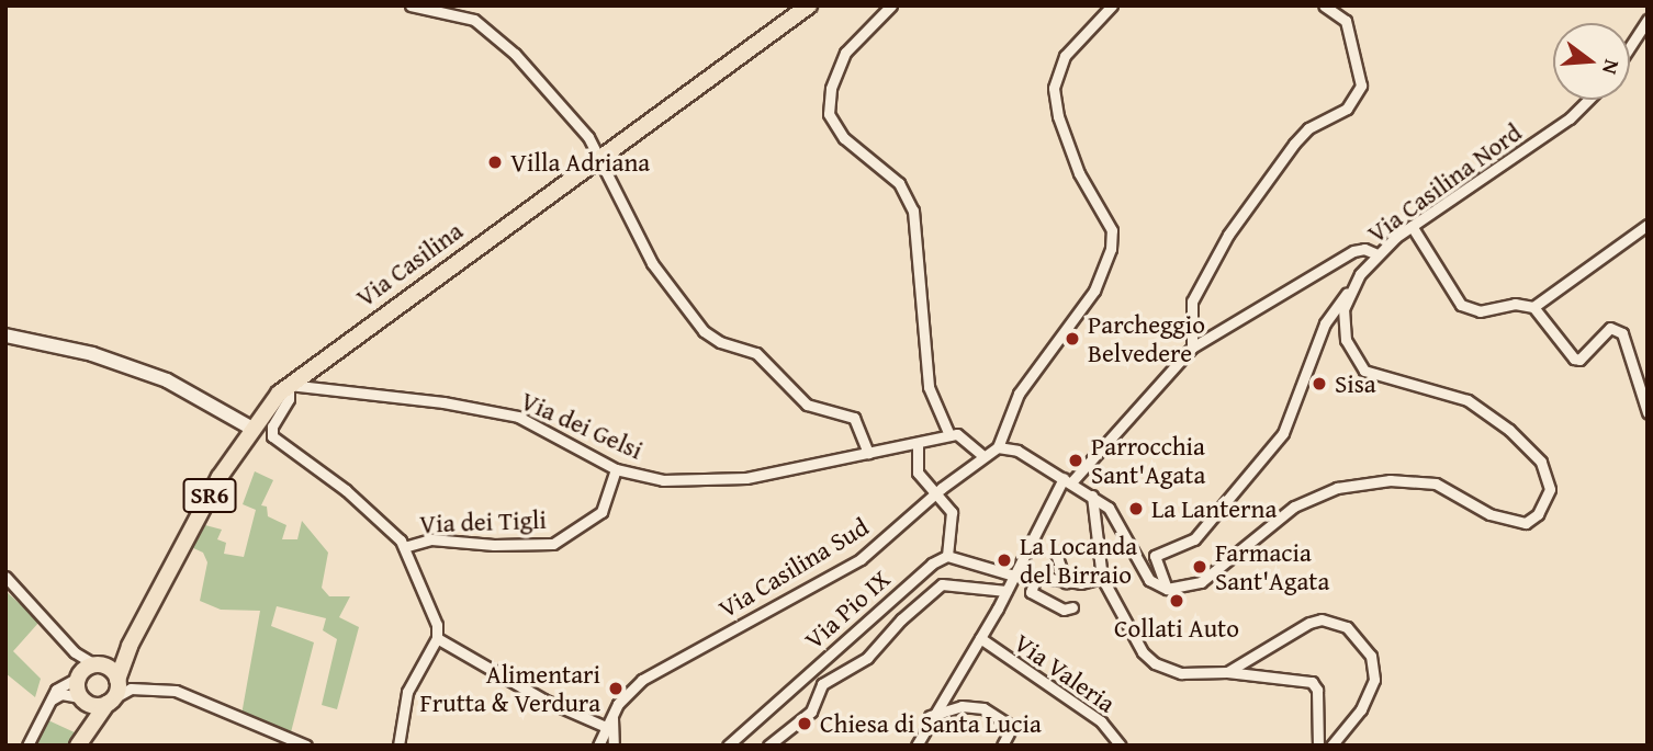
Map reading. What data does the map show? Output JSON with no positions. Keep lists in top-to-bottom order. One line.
{"streets":{"main road":["Via Casilina","SR6"],"street":["Via Casilina Nord","Via dei Gelsi","Via dei Tigli","Via Casilina Sud","Via Pio IX","Via Valeria"]},"crossings":[["Via Casilina","Via dei Gelsi"],["Via dei Gelsi","Via dei Tigli"]],"places":["Villa Adriana","Parcheggio Belvedere","Sisa","Parrocchia Sant'Agata","La Lanterna","La Locanda del Birraio","Farmacia Sant'Agata","Collati Auto","Alimentari Frutta & Verdura","Chiesa di Santa Lucia"],"north":"right"}
